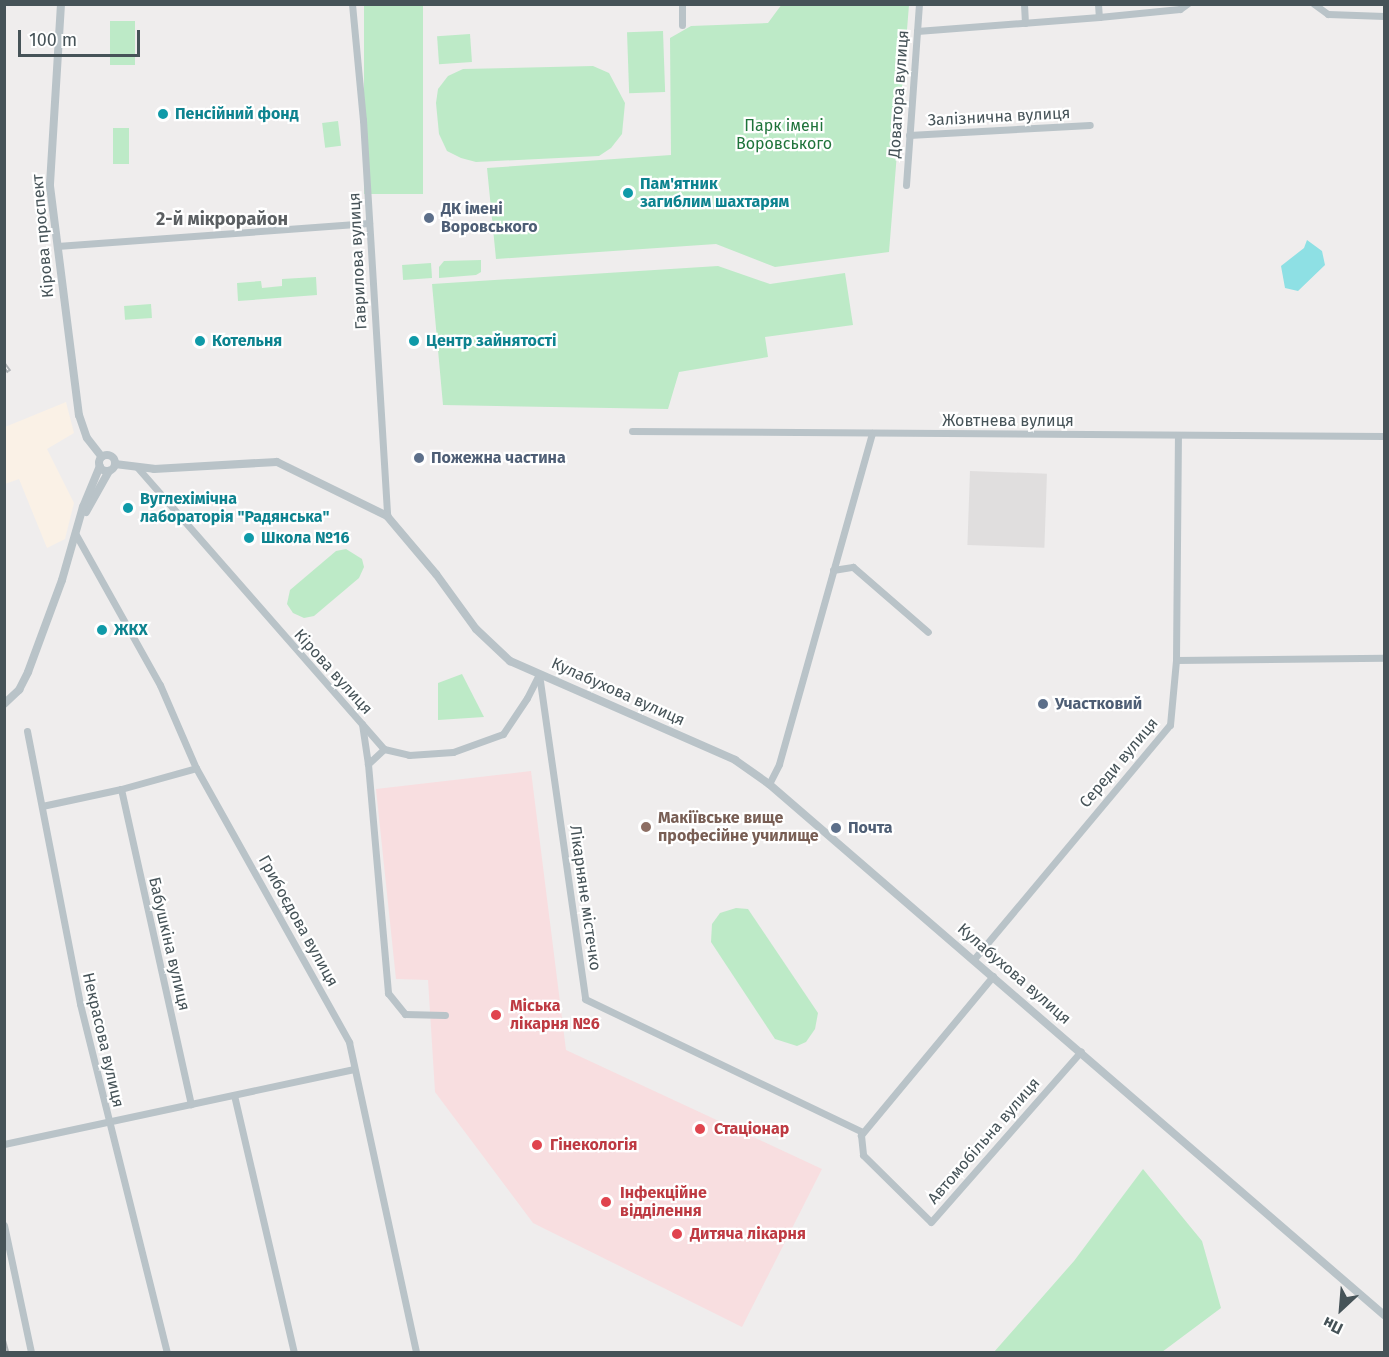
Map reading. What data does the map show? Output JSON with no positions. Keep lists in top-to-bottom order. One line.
{"streets":{"street":["Доватора вулиця","Залізнична вулиця","Кірова проспект","Гаврилова вулиця","Жовтнева вулиця","Кірова вулиця","Кулабухова вулиця","Середи вулиця","Лікарняне містечко","Грибоєдова вулиця","Бабушкіна вулиця","Некрасова вулиця","Автомобільна вулиця"]},"crossings":[["Доватора вулиця","Залізнична вулиця"],["Гаврилова вулиця","Кулабухова вулиця"],["Жовтнева вулиця","Середи вулиця"],["Кірова вулиця","Кулабухова вулиця"],["Кулабухова вулиця","Середи вулиця"],["Кулабухова вулиця","Лікарняне містечко"],["Кулабухова вулиця","Автомобільна вулиця"],["Лікарняне містечко","Автомобільна вулиця"]],"districts":["2-й мікрорайон"],"parks":["Парк імені Воровського"],"places":["Пенсійний фонд","Пам'ятник загиблим шахтарям","ДК імені Воровського","Котельня","Центр зайнятості","Пожежна частина","Вуглехімічна лабораторія \"Радянська\"","Школа №16","ЖКХ","Участковий","Макіївське вище професійне училище","Почта","Міська лікарня №6","Стаціонар","Гінекологія","Інфекційне відділення","Дитяча лікарня"],"scale_bar":"100 m","north":"bottom left"}
